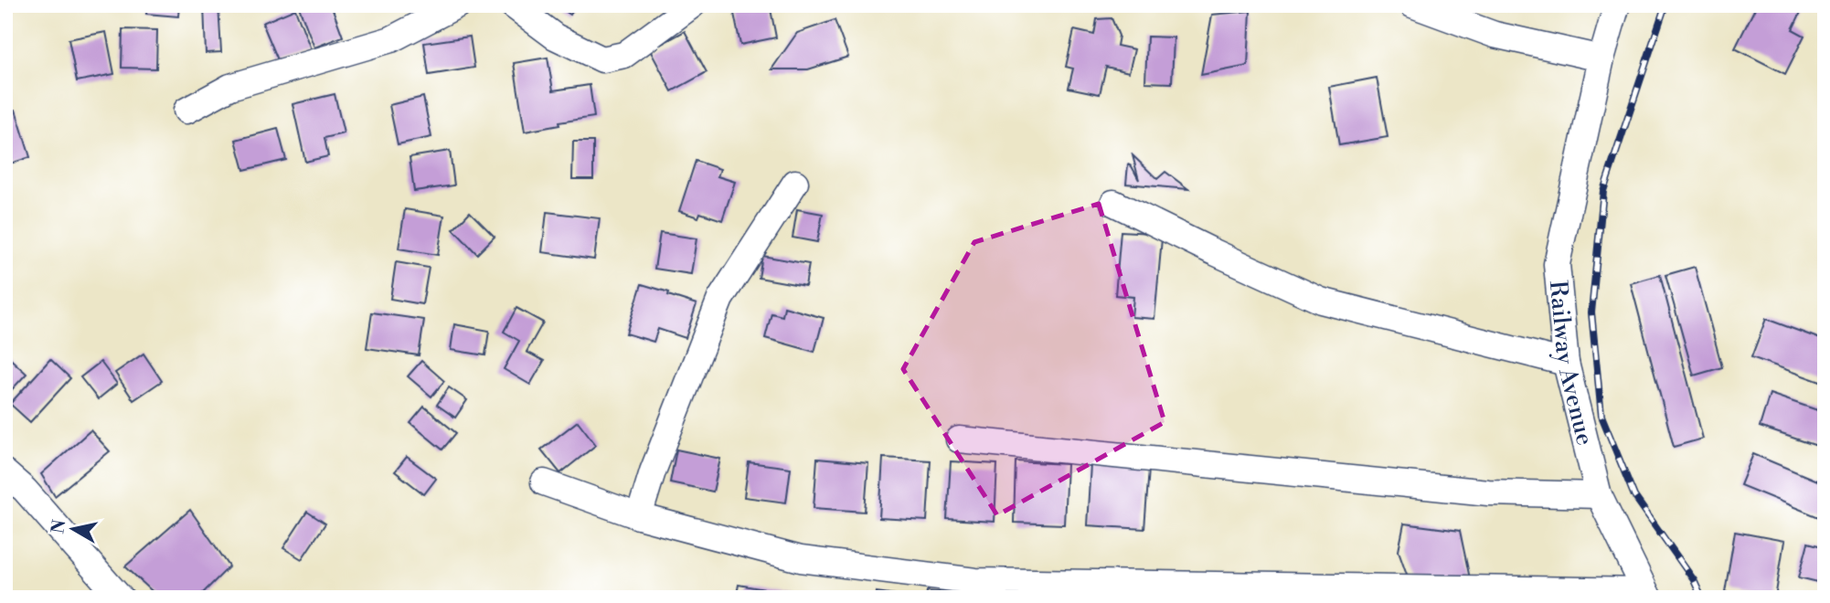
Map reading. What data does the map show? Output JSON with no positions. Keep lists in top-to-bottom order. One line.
{"streets":{"street":["Railway Avenue"]},"north":"left"}
